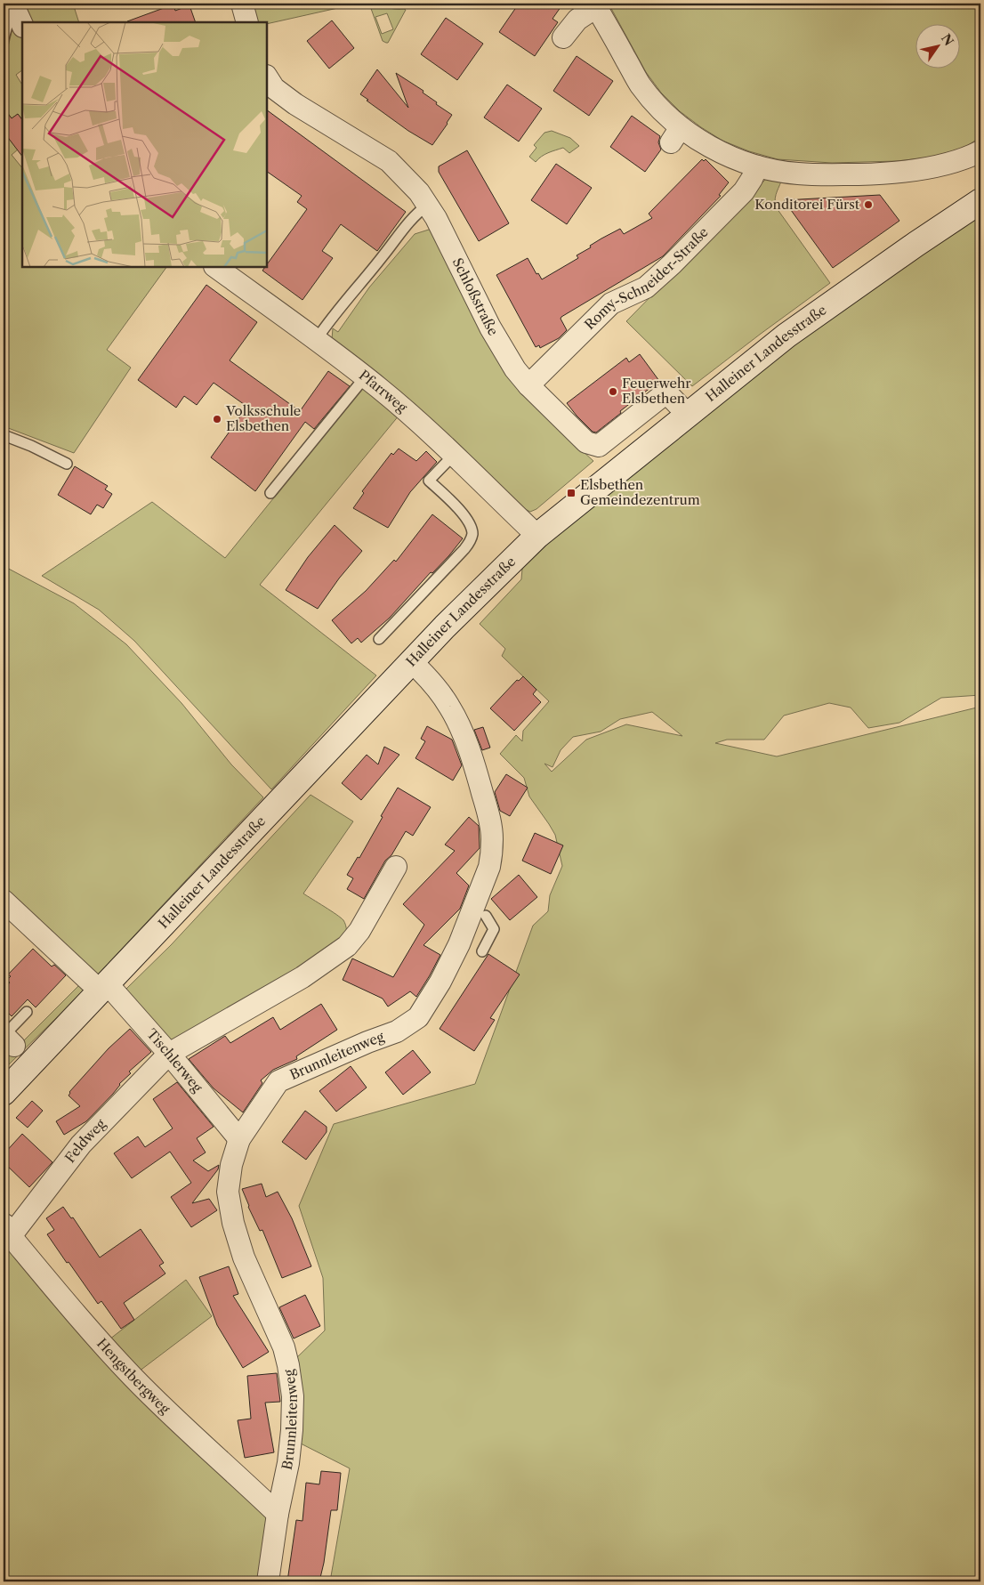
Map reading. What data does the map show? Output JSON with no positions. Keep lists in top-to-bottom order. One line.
{"streets":{"main road":["Halleiner Landesstraße"],"street":["Romy-Schneider-Straße","Schloßstraße","Pfarrweg","Brunnleitenweg","Tischlerweg","Feldweg","Hengstbergweg"]},"crossings":[["Romy-Schneider-Straße","Schloßstraße"],["Schloßstraße","Halleiner Landesstraße"],["Halleiner Landesstraße","Pfarrweg"],["Halleiner Landesstraße","Brunnleitenweg"],["Halleiner Landesstraße","Tischlerweg"],["Brunnleitenweg","Tischlerweg"],["Brunnleitenweg","Hengstbergweg"],["Tischlerweg","Feldweg"],["Feldweg","Hengstbergweg"]],"places":{"other":["Konditorei Fürst","Feuerwehr Elsbethen","Volksschule Elsbethen"],"transit":["Elsbethen Gemeindezentrum"]},"north":"top right"}
